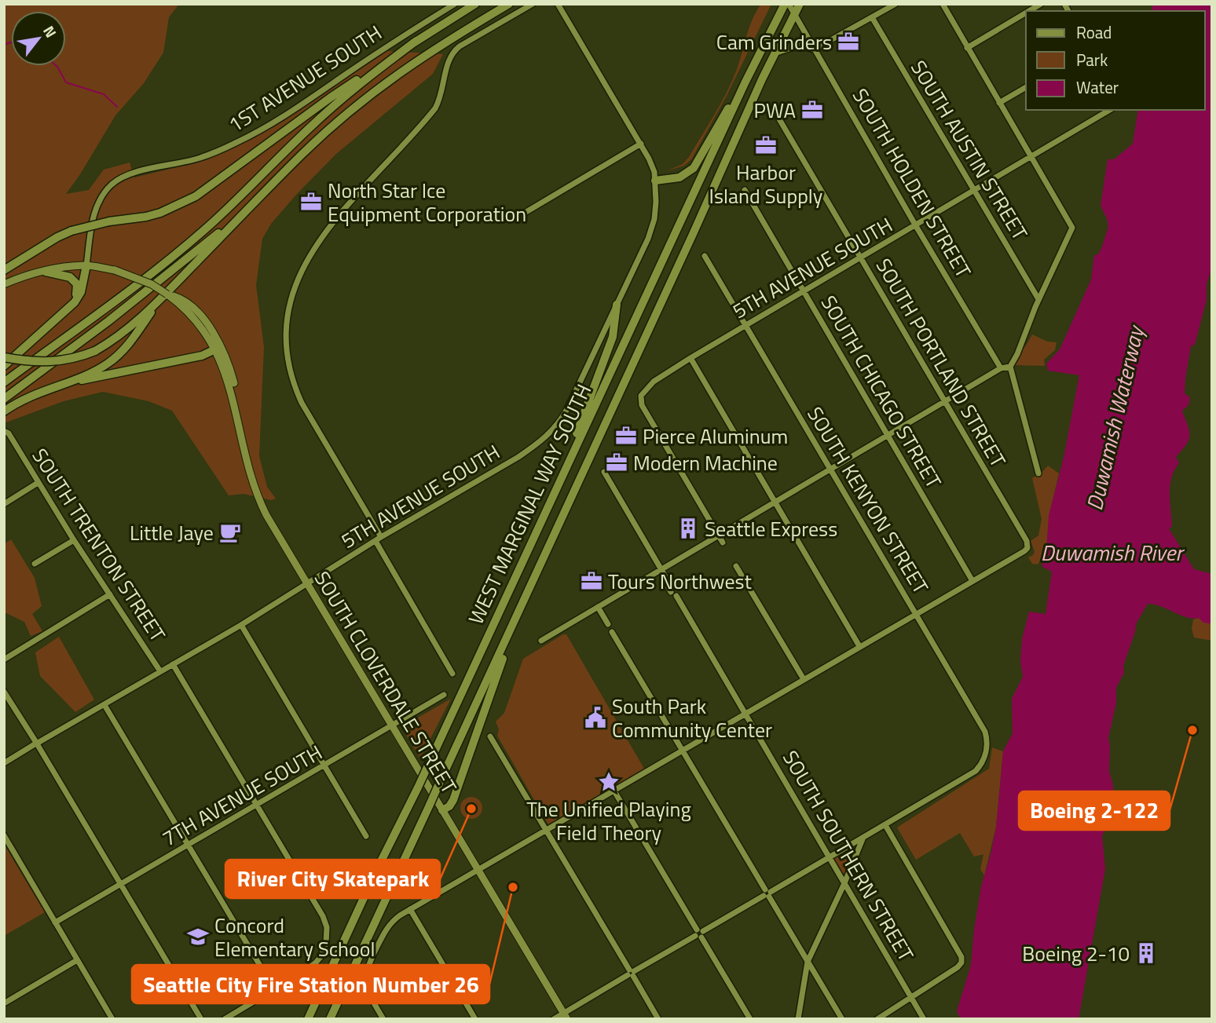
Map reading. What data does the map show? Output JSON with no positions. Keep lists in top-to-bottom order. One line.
{"streets":{"highway":["WEST MARGINAL WAY SOUTH"],"main road":["SOUTH CLOVERDALE STREET"],"street":["1ST AVENUE SOUTH","SOUTH AUSTIN STREET","SOUTH HOLDEN STREET","5TH AVENUE SOUTH","SOUTH PORTLAND STREET","SOUTH CHICAGO STREET","SOUTH KENYON STREET","SOUTH TRENTON STREET","7TH AVENUE SOUTH","SOUTH SOUTHERN STREET"]},"crossings":[["1ST AVENUE SOUTH","SOUTH CLOVERDALE STREET"],["SOUTH AUSTIN STREET","5TH AVENUE SOUTH"],["SOUTH HOLDEN STREET","5TH AVENUE SOUTH"],["SOUTH HOLDEN STREET","WEST MARGINAL WAY SOUTH"],["5TH AVENUE SOUTH","SOUTH PORTLAND STREET"],["5TH AVENUE SOUTH","SOUTH CHICAGO STREET"],["5TH AVENUE SOUTH","SOUTH KENYON STREET"],["5TH AVENUE SOUTH","SOUTH TRENTON STREET"],["5TH AVENUE SOUTH","SOUTH CLOVERDALE STREET"],["SOUTH PORTLAND STREET","SOUTH CHICAGO STREET"],["SOUTH TRENTON STREET","7TH AVENUE SOUTH"],["SOUTH CLOVERDALE STREET","7TH AVENUE SOUTH"]],"water":["Duwamish Waterway","Duwamish River"],"places":{"office":["Cam Grinders","PWA","Harbor Island Supply","North Star Ice Equipment Corporation","Pierce Aluminum","Modern Machine","Tours Northwest"],"building":["Seattle Express","Boeing 2-10"],"cafe":["Little Jaye"],"public building":["South Park Community Center"],"other":["Boeing 2-122","River City Skatepark","Seattle City Fire Station Number 26"],"place":["The Unified Playing Field Theory"],"school or university":["Concord Elementary School"]},"legend":["Road","Park","Water"],"north":"top right"}
